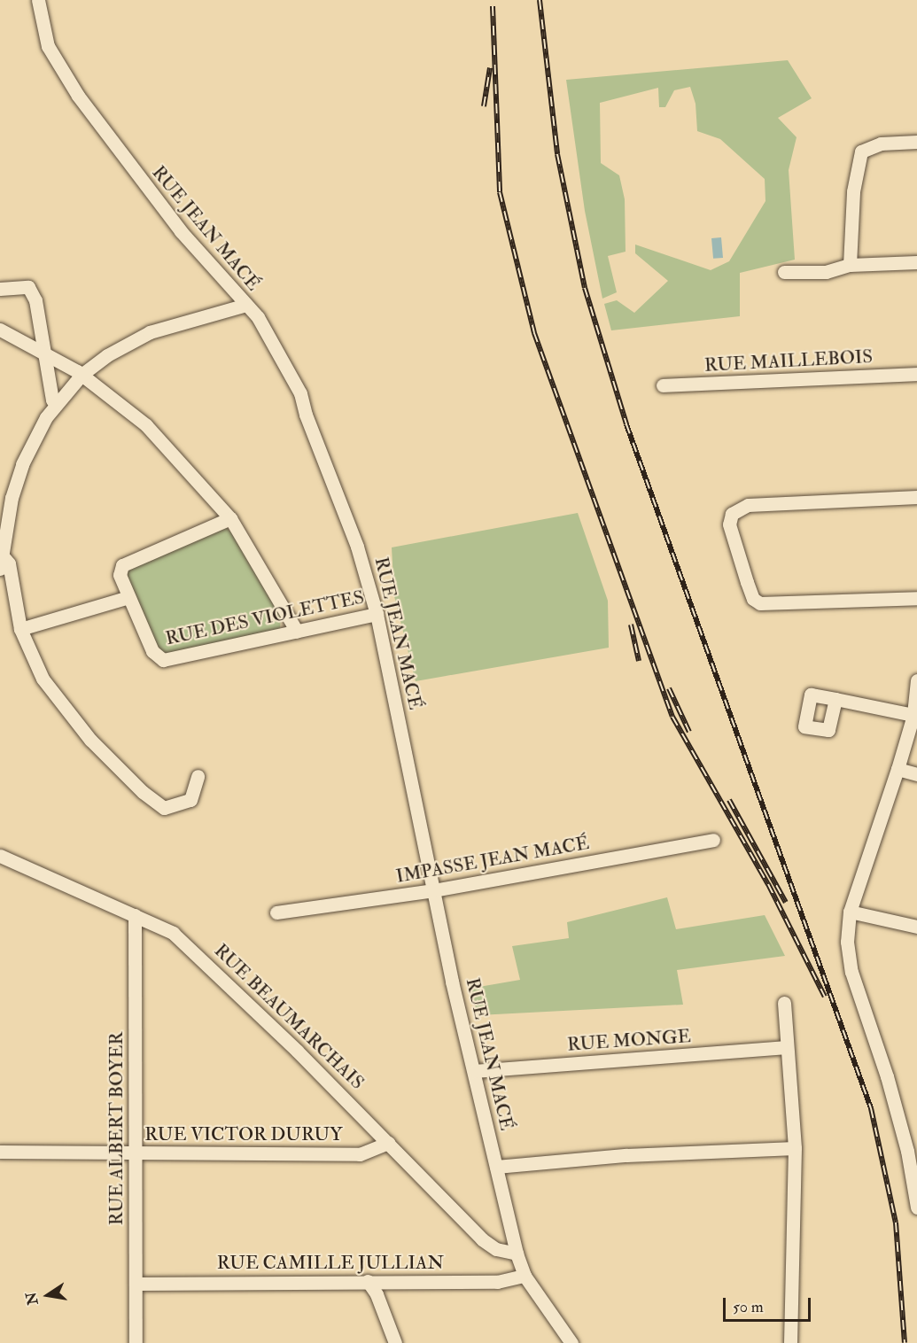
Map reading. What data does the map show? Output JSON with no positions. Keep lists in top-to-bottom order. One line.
{"streets":{"street":["RUE JEAN MACÉ","RUE MAILLEBOIS","RUE DES VIOLETTES","IMPASSE JEAN MACÉ","RUE BEAUMARCHAIS","RUE MONGE","RUE ALBERT BOYER","RUE VICTOR DURUY","RUE CAMILLE JULLIAN"]},"crossings":[["RUE JEAN MACÉ","RUE DES VIOLETTES"],["RUE JEAN MACÉ","IMPASSE JEAN MACÉ"],["RUE JEAN MACÉ","RUE BEAUMARCHAIS"],["RUE JEAN MACÉ","RUE MONGE"],["RUE JEAN MACÉ","RUE CAMILLE JULLIAN"],["RUE BEAUMARCHAIS","RUE ALBERT BOYER"],["RUE BEAUMARCHAIS","RUE VICTOR DURUY"],["RUE ALBERT BOYER","RUE VICTOR DURUY"],["RUE ALBERT BOYER","RUE CAMILLE JULLIAN"]],"scale_bar":"50 m","north":"left"}
